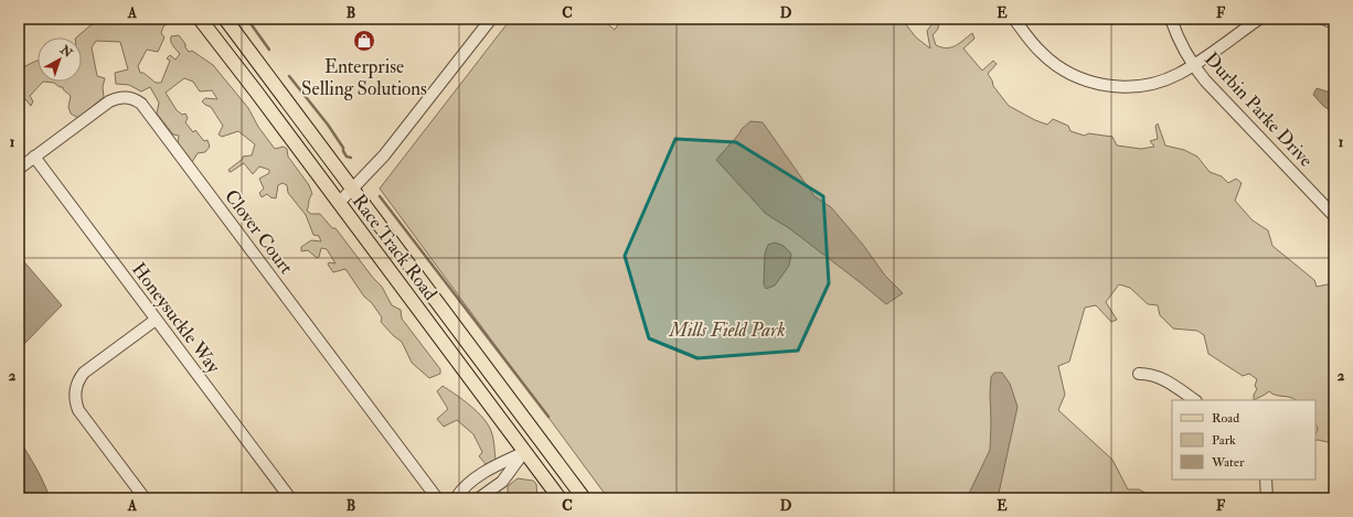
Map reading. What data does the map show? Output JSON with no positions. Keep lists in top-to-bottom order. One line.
{"streets":{"main road":["Race Track Road"],"street":["Durbin Parke Drive","Clover Court","Honeysuckle Way"]},"crossings":[["Clover Court","Honeysuckle Way"]],"parks":["Mills Field Park"],"places":{"shop":["Enterprise Selling Solutions"]},"legend":["Road","Park","Water"],"north":"top right","grid":{"columns":["A","B","C","D","E","F"],"rows":["1","2"]}}
